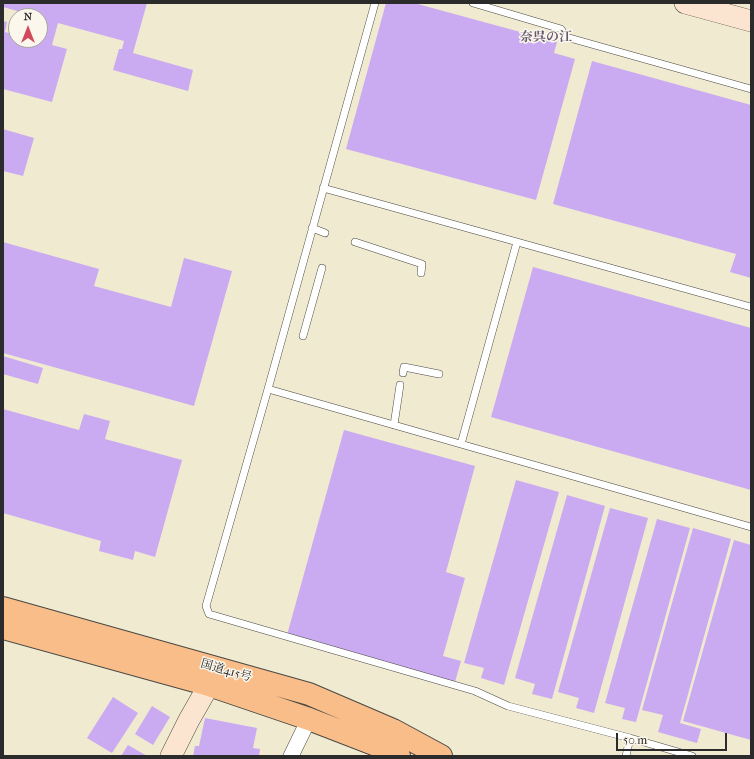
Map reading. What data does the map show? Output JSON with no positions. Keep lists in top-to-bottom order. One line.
{"streets":{"highway":["国道415号"]},"districts":["奈呉の江"],"scale_bar":"50 m","north":"top"}
